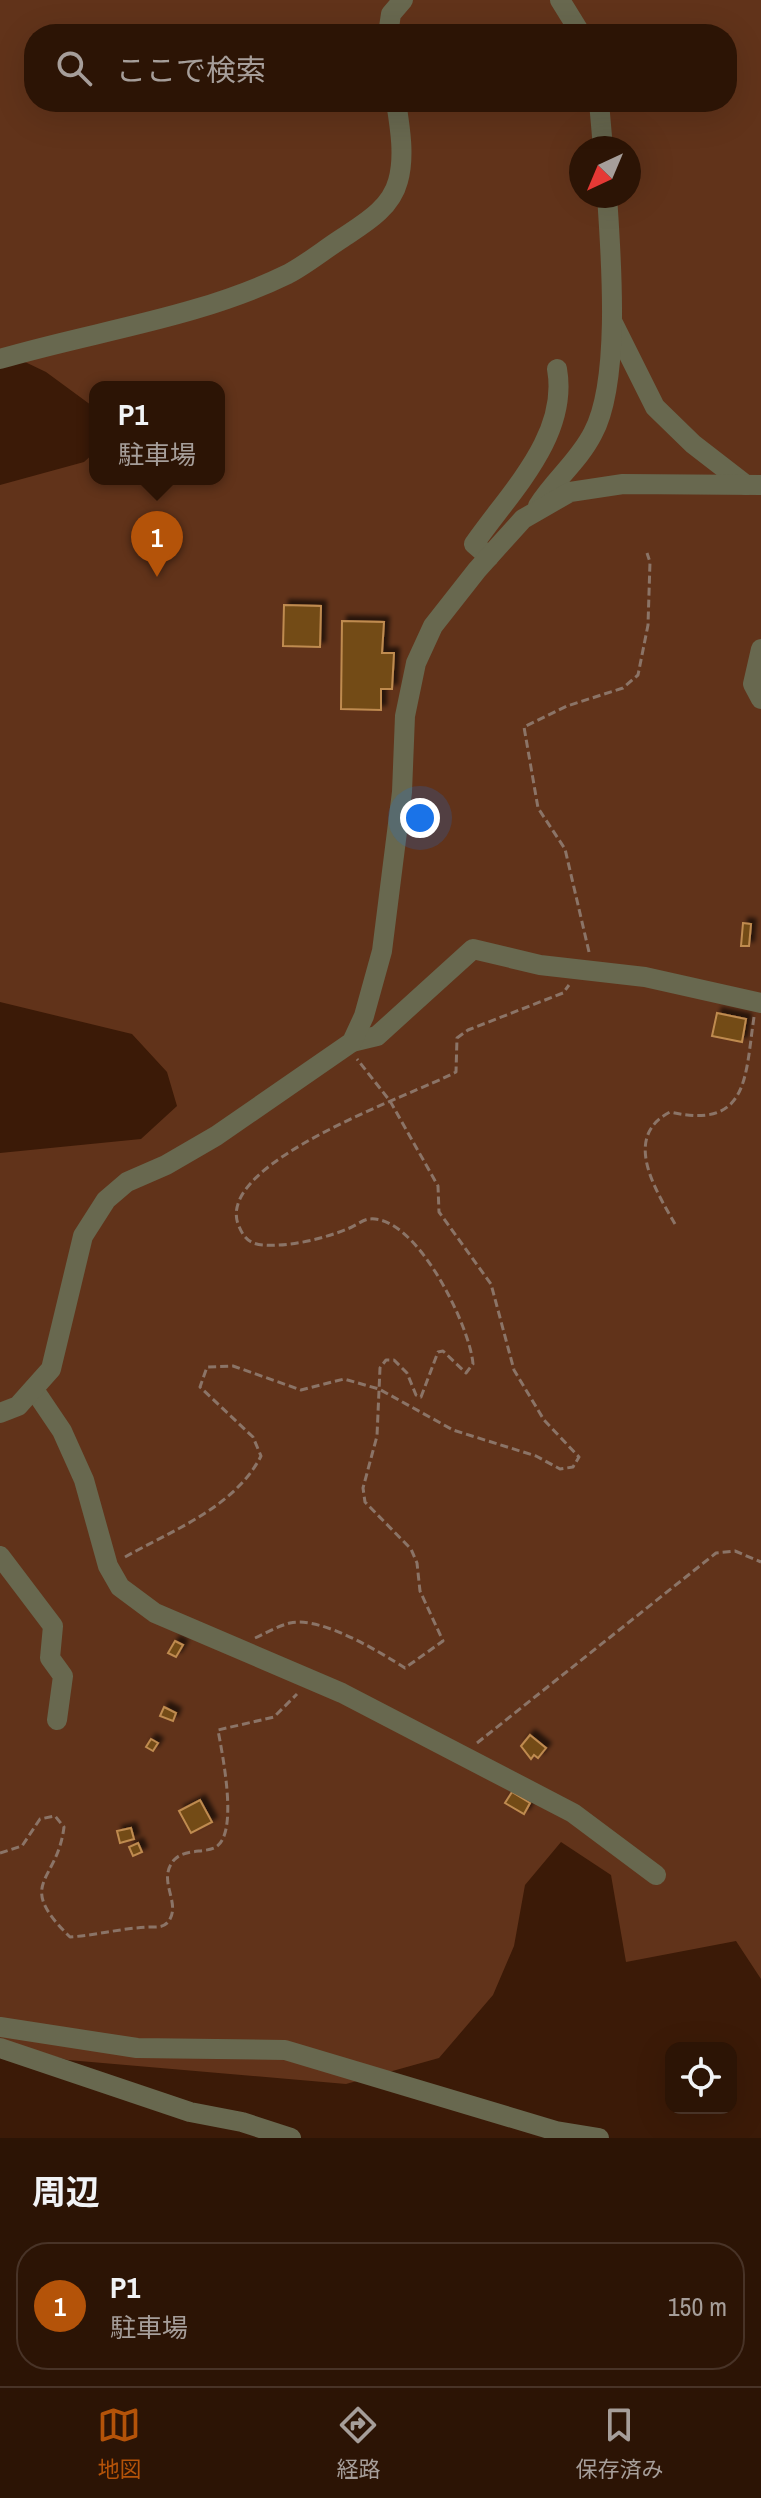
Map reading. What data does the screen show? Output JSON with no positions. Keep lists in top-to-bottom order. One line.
{"north":"bottom left","page":{"search":"ここで検索","popup":["P1","駐車場"],"pins":"1","heading":"周辺","list":[{"mark":"1","name":"P1","note":"駐車場","value":"150 m"}],"nav":["地図","経路","保存済み"]}}
